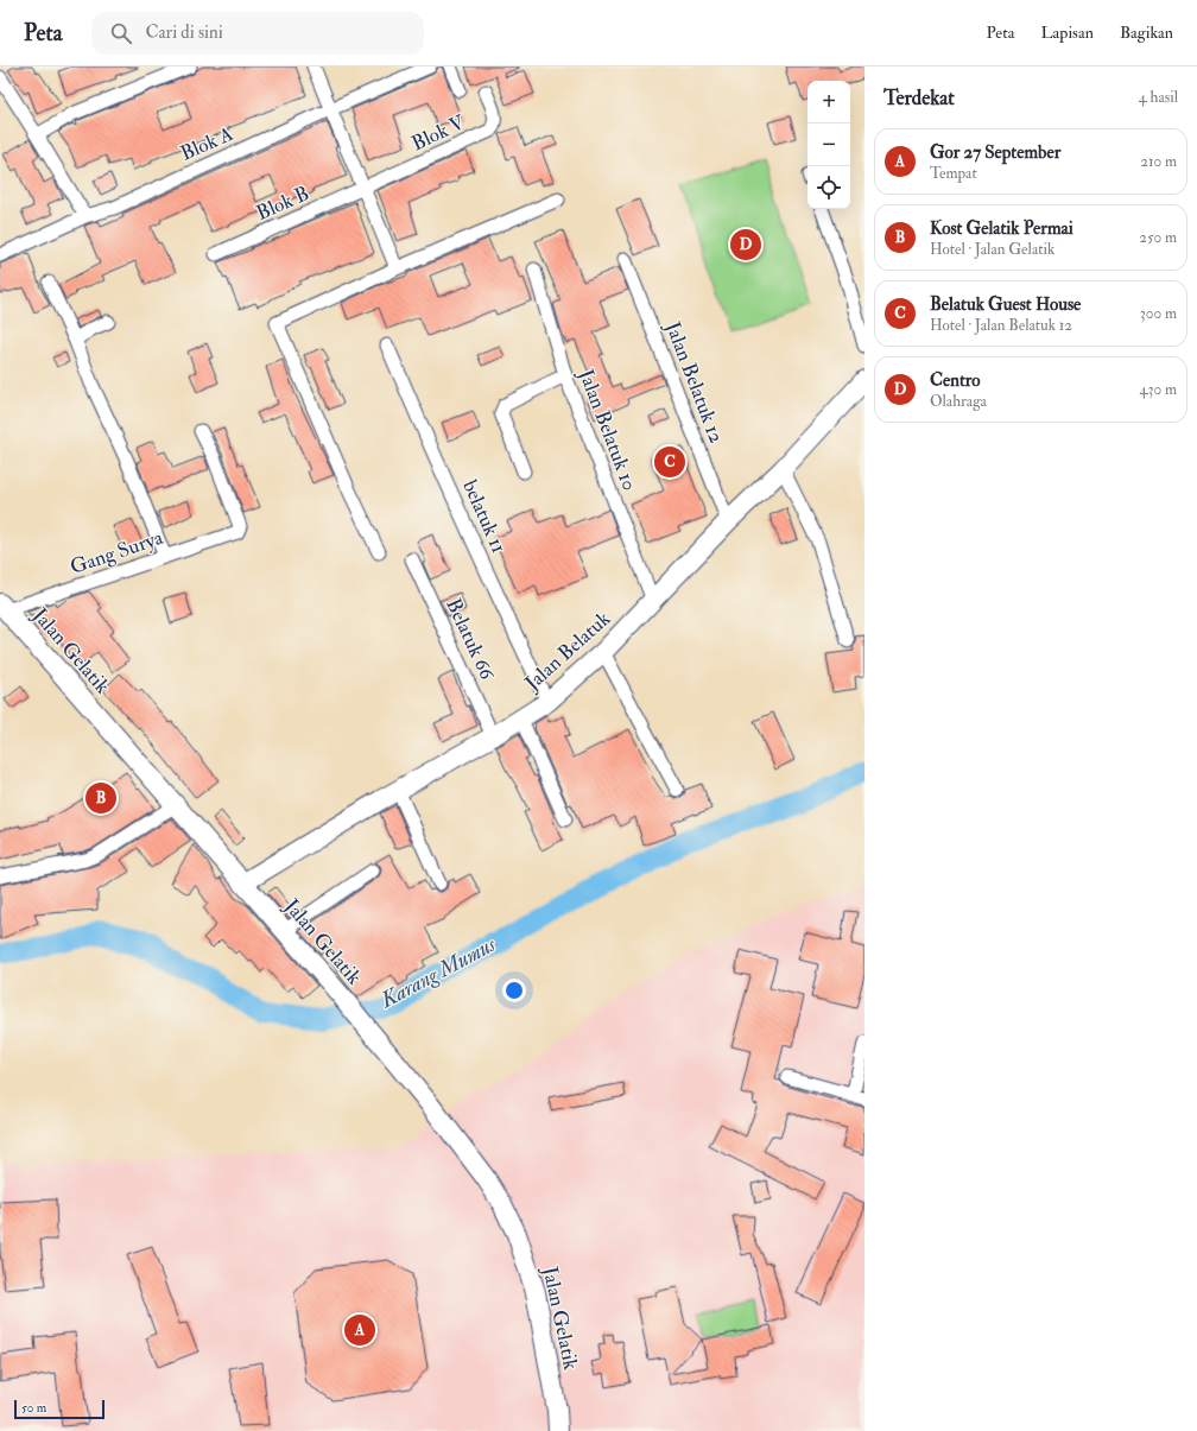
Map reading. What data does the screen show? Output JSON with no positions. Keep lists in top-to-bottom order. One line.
{"streets":{"street":["Blok V","Blok A","Blok B","Jalan Belatuk 12","Jalan Belatuk 10","belatuk 11","Gang Surya","Belatuk 66","Jalan Gelatik","Jalan Belatuk"]},"crossings":[["Blok V","Blok B"],["Jalan Belatuk 12","Jalan Belatuk"],["Jalan Belatuk 10","Jalan Belatuk"],["belatuk 11","Jalan Belatuk"],["Gang Surya","Jalan Gelatik"],["Belatuk 66","Jalan Belatuk"],["Jalan Gelatik","Jalan Belatuk"]],"water":["Karang Mumus"],"scale_bar":"50 m","page":{"header":"Peta","search":"Cari di sini","nav":["Peta","Lapisan","Bagikan"],"heading":["Terdekat","4 hasil"],"map_buttons":["+","−"],"list":[{"mark":"A","name":"Gor 27 September","note":"Tempat","value":"210 m"},{"mark":"B","name":"Kost Gelatik Permai","note":"Hotel · Jalan Gelatik","value":"250 m"},{"mark":"C","name":"Belatuk Guest House","note":"Hotel · Jalan Belatuk 12","value":"300 m"},{"mark":"D","name":"Centro","note":"Olahraga","value":"430 m"}],"pins":["D","C","B","A"],"scale":"50 m"}}
